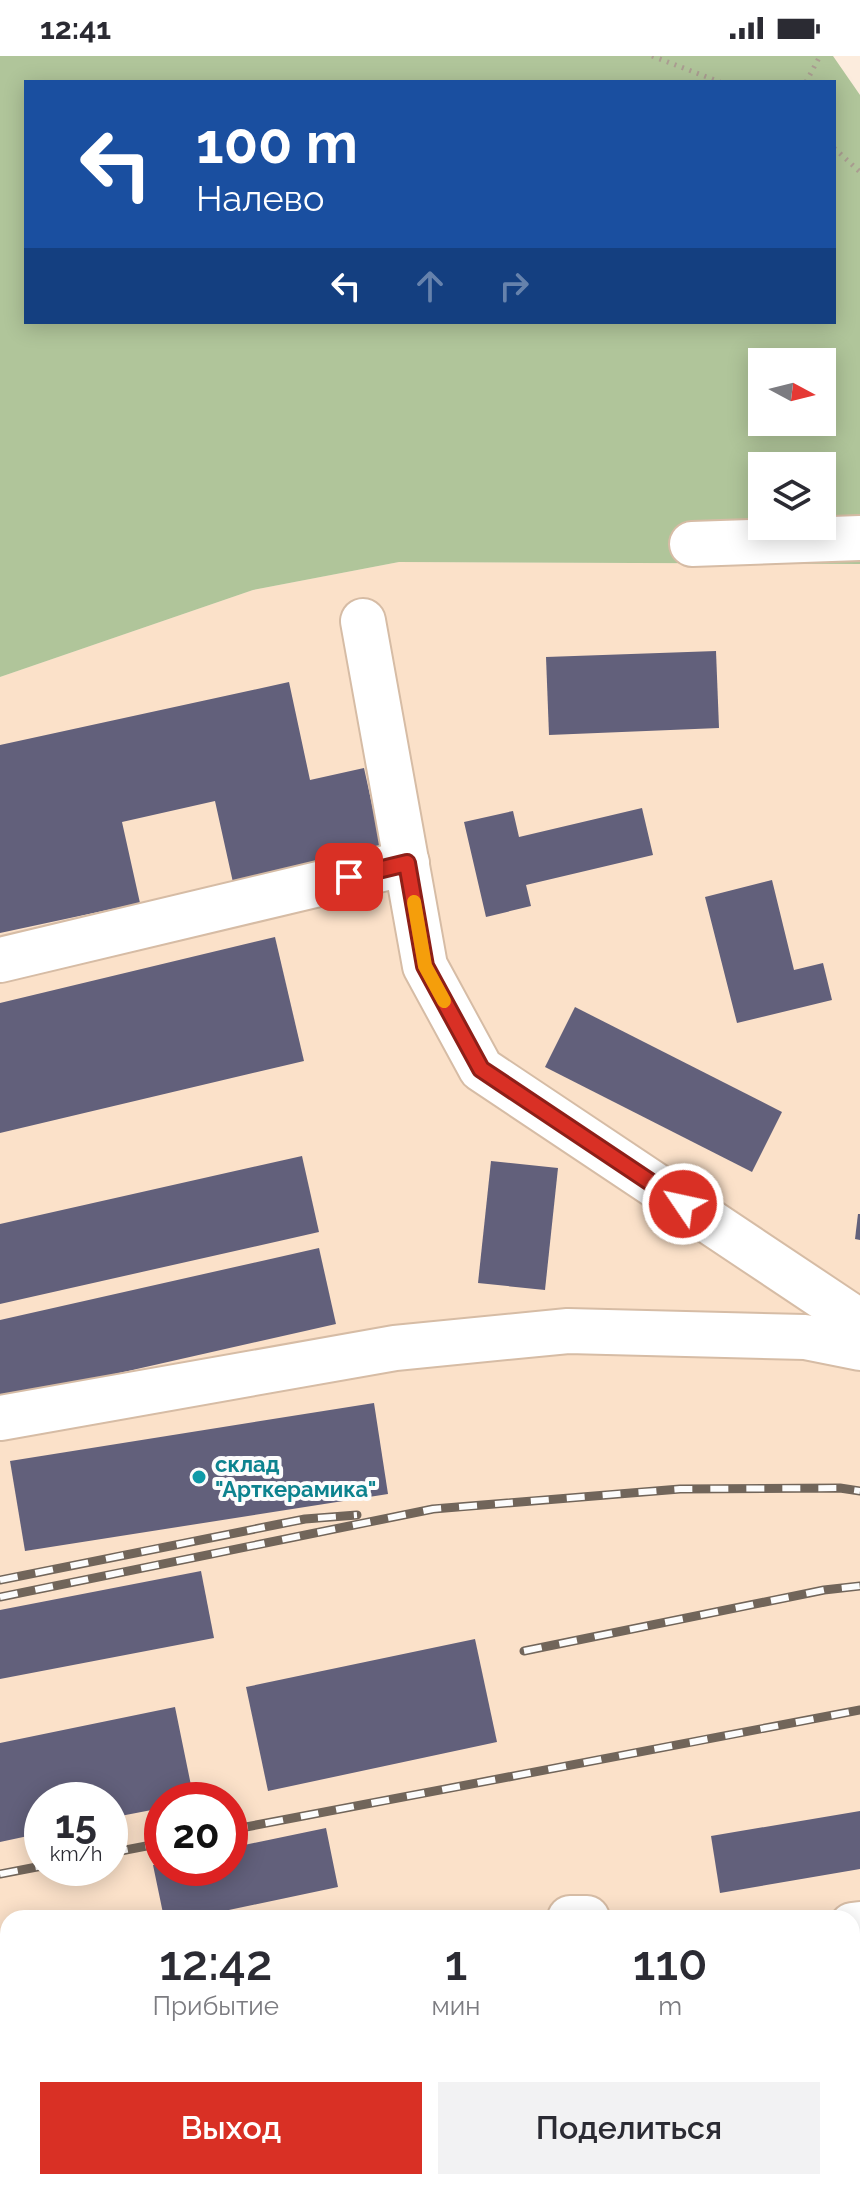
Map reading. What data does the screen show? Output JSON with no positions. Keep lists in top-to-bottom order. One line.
{"places":["склад \"Арткерамика\""],"north":"right","page":{"status":"12:41","turn":["100 m","Налево"],"speed":"15 km/h","limit":"20","eta":["12:42","Прибытие","1","мин","110","m"],"buttons":["Выход","Поделиться"]}}
